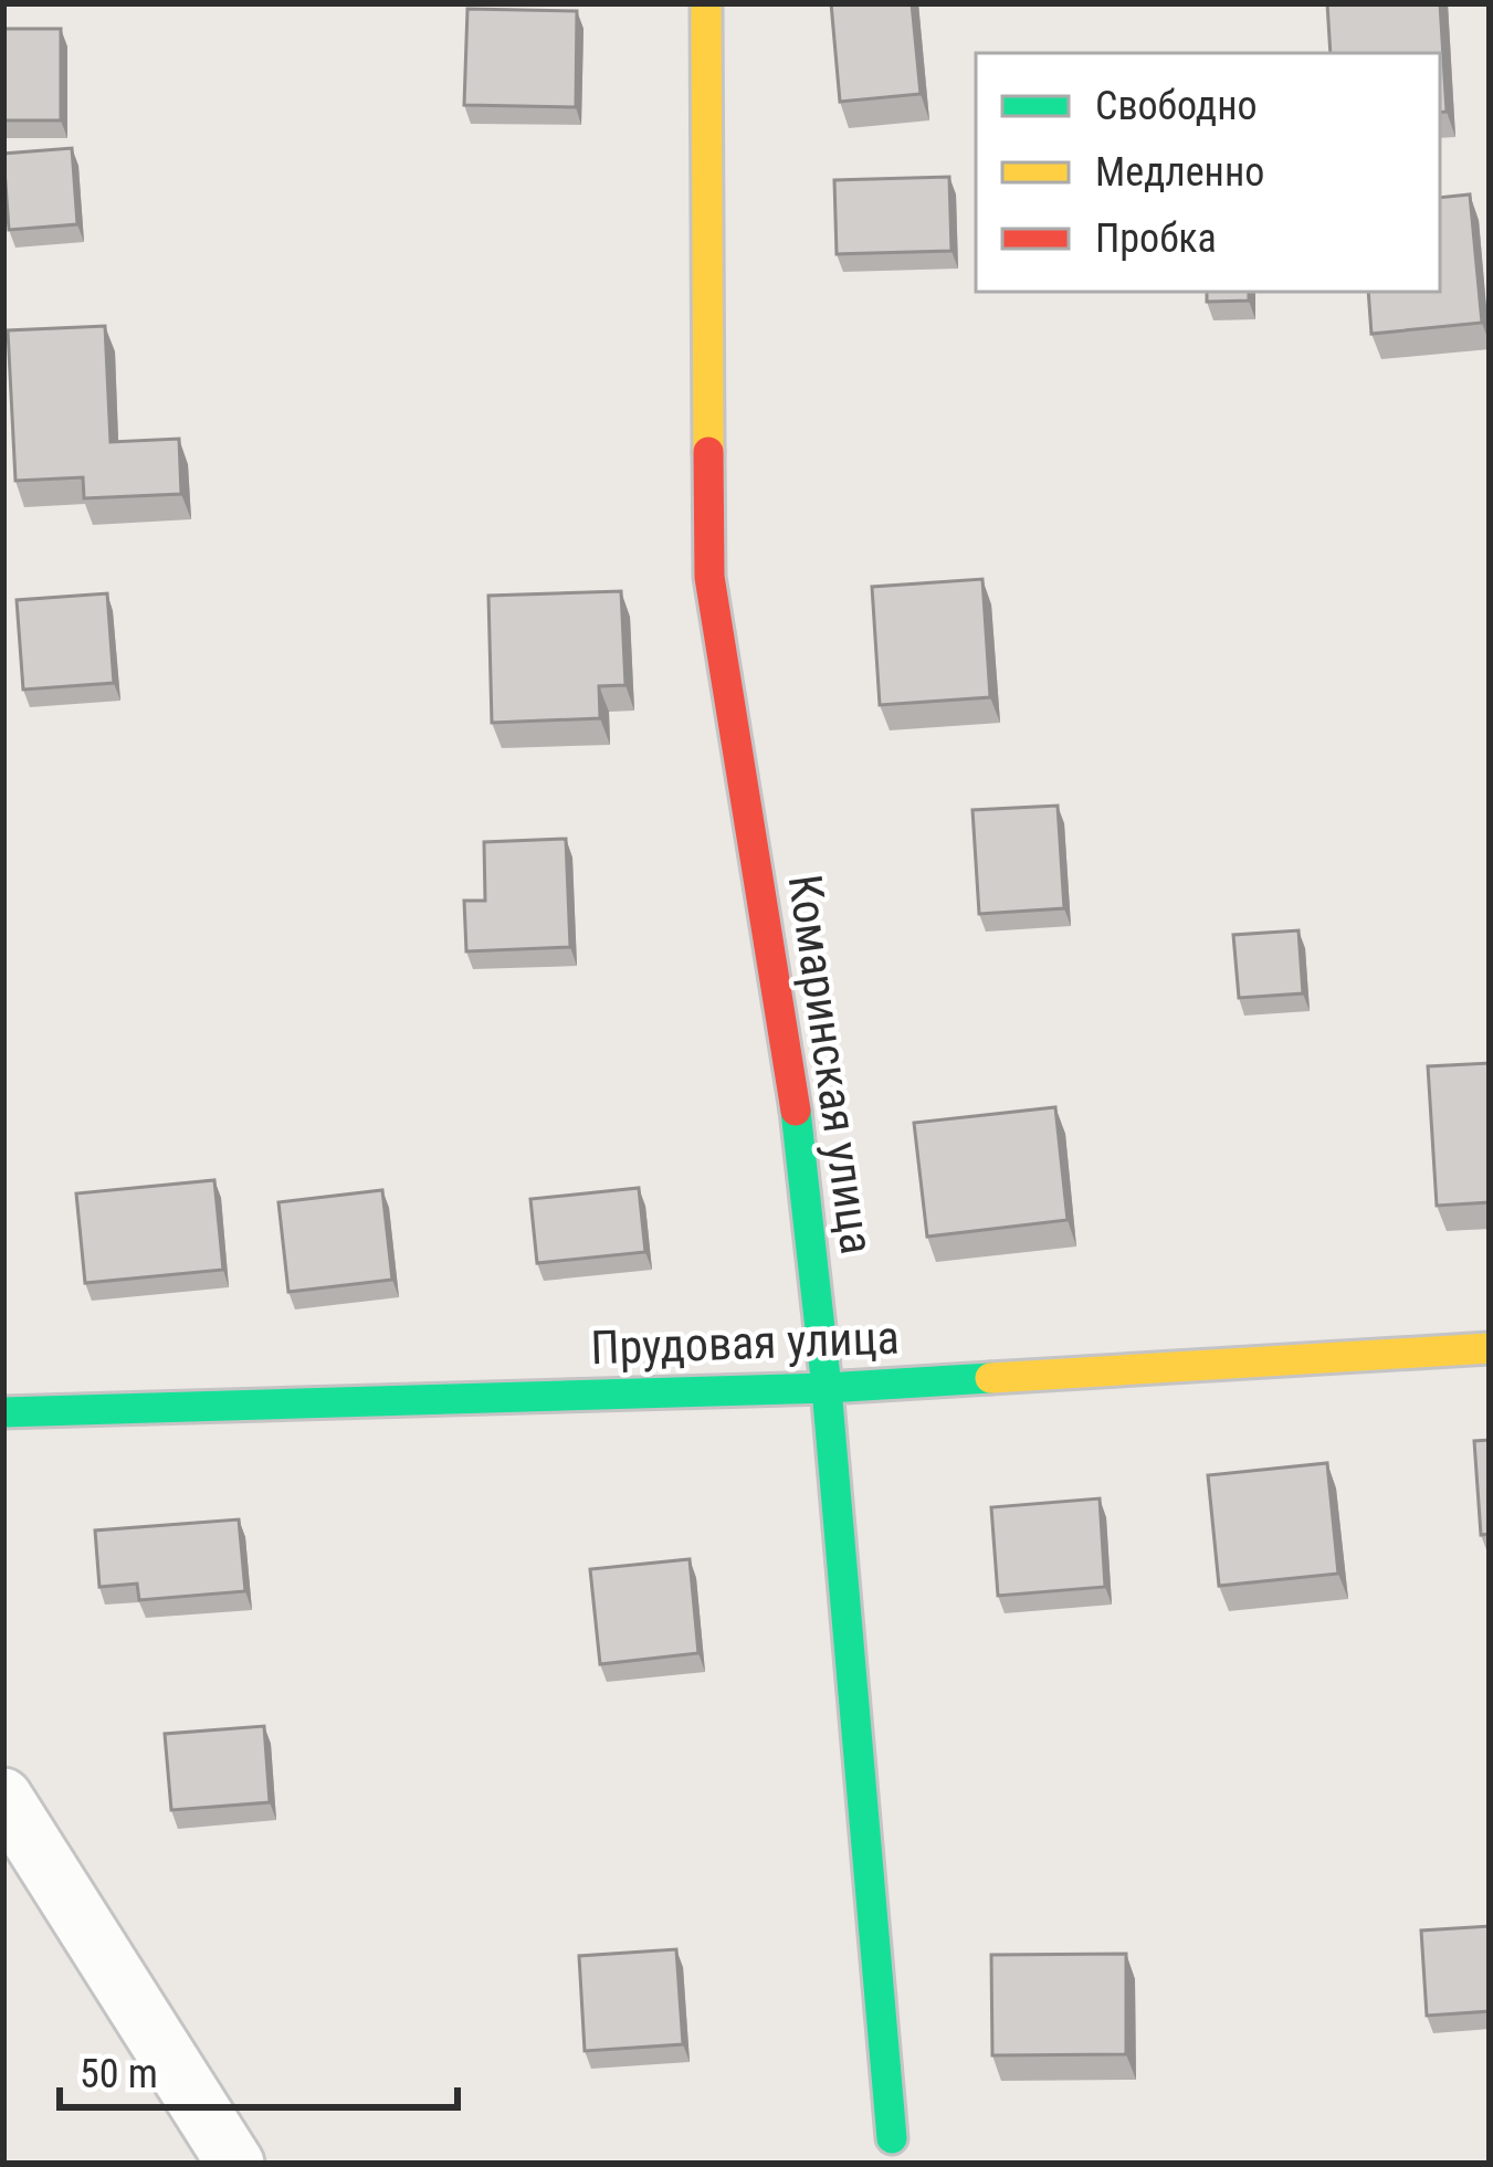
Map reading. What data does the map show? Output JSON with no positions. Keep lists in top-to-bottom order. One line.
{"streets":{"street":["Комаринская улица","Прудовая улица"]},"crossings":[["Комаринская улица","Прудовая улица"]],"legend":["Свободно","Медленно","Пробка"],"scale_bar":"50 m"}
